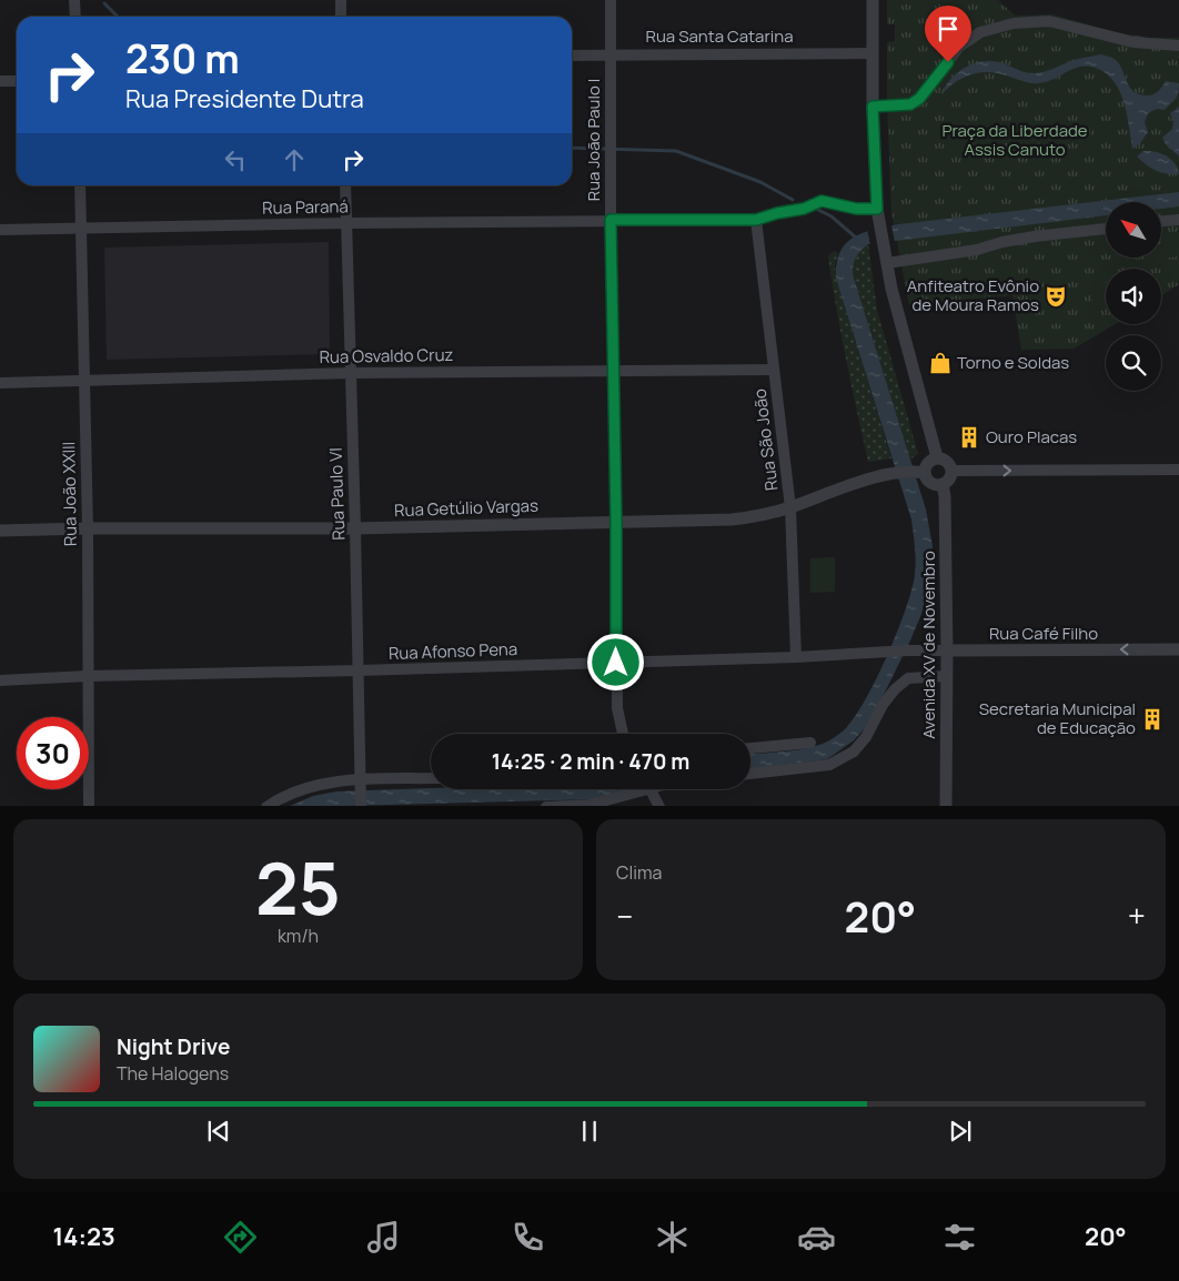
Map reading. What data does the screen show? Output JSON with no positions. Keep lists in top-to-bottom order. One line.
{"streets":{"street":["Rua Santa Catarina","Rua João Paulo I","Rua Paraná","Rua Osvaldo Cruz","Rua São João","Rua João XXIII","Rua Paulo VI","Rua Getúlio Vargas","Rua Café Filho","Avenida XV de Novembro","Rua Afonso Pena"]},"crossings":[["Rua Santa Catarina","Rua João Paulo I"],["Rua João Paulo I","Rua Paraná"],["Rua João Paulo I","Rua Osvaldo Cruz"],["Rua João Paulo I","Rua Getúlio Vargas"],["Rua João Paulo I","Rua Afonso Pena"],["Rua Paraná","Rua São João"],["Rua Paraná","Rua João XXIII"],["Rua Paraná","Rua Paulo VI"],["Rua Osvaldo Cruz","Rua São João"],["Rua Osvaldo Cruz","Rua João XXIII"],["Rua Osvaldo Cruz","Rua Paulo VI"],["Rua São João","Rua Getúlio Vargas"],["Rua São João","Rua Afonso Pena"],["Rua João XXIII","Rua Getúlio Vargas"],["Rua João XXIII","Rua Afonso Pena"],["Rua Paulo VI","Rua Getúlio Vargas"],["Rua Paulo VI","Rua Afonso Pena"],["Rua Getúlio Vargas","Avenida XV de Novembro"],["Rua Café Filho","Avenida XV de Novembro"],["Rua Café Filho","Rua Afonso Pena"]],"one_way":["Rua Café Filho"],"parks":["Praça da Liberdade Assis Canuto"],"places":{"theatre":["Anfiteatro Evônio de Moura Ramos"],"shop":["Torno e Soldas"],"building":["Ouro Placas","Secretaria Municipal de Educação"]},"north":"top left","page":{"turn":["230 m","Rua Presidente Dutra"],"limit":"30","trip":"14:25 · 2 min · 470 m","tile":[["25","km/h"],"Clima"],"heat":["−","20°","+"],"song":["Night Drive","The Halogens"],"tabs":["14:23","20°"]}}
